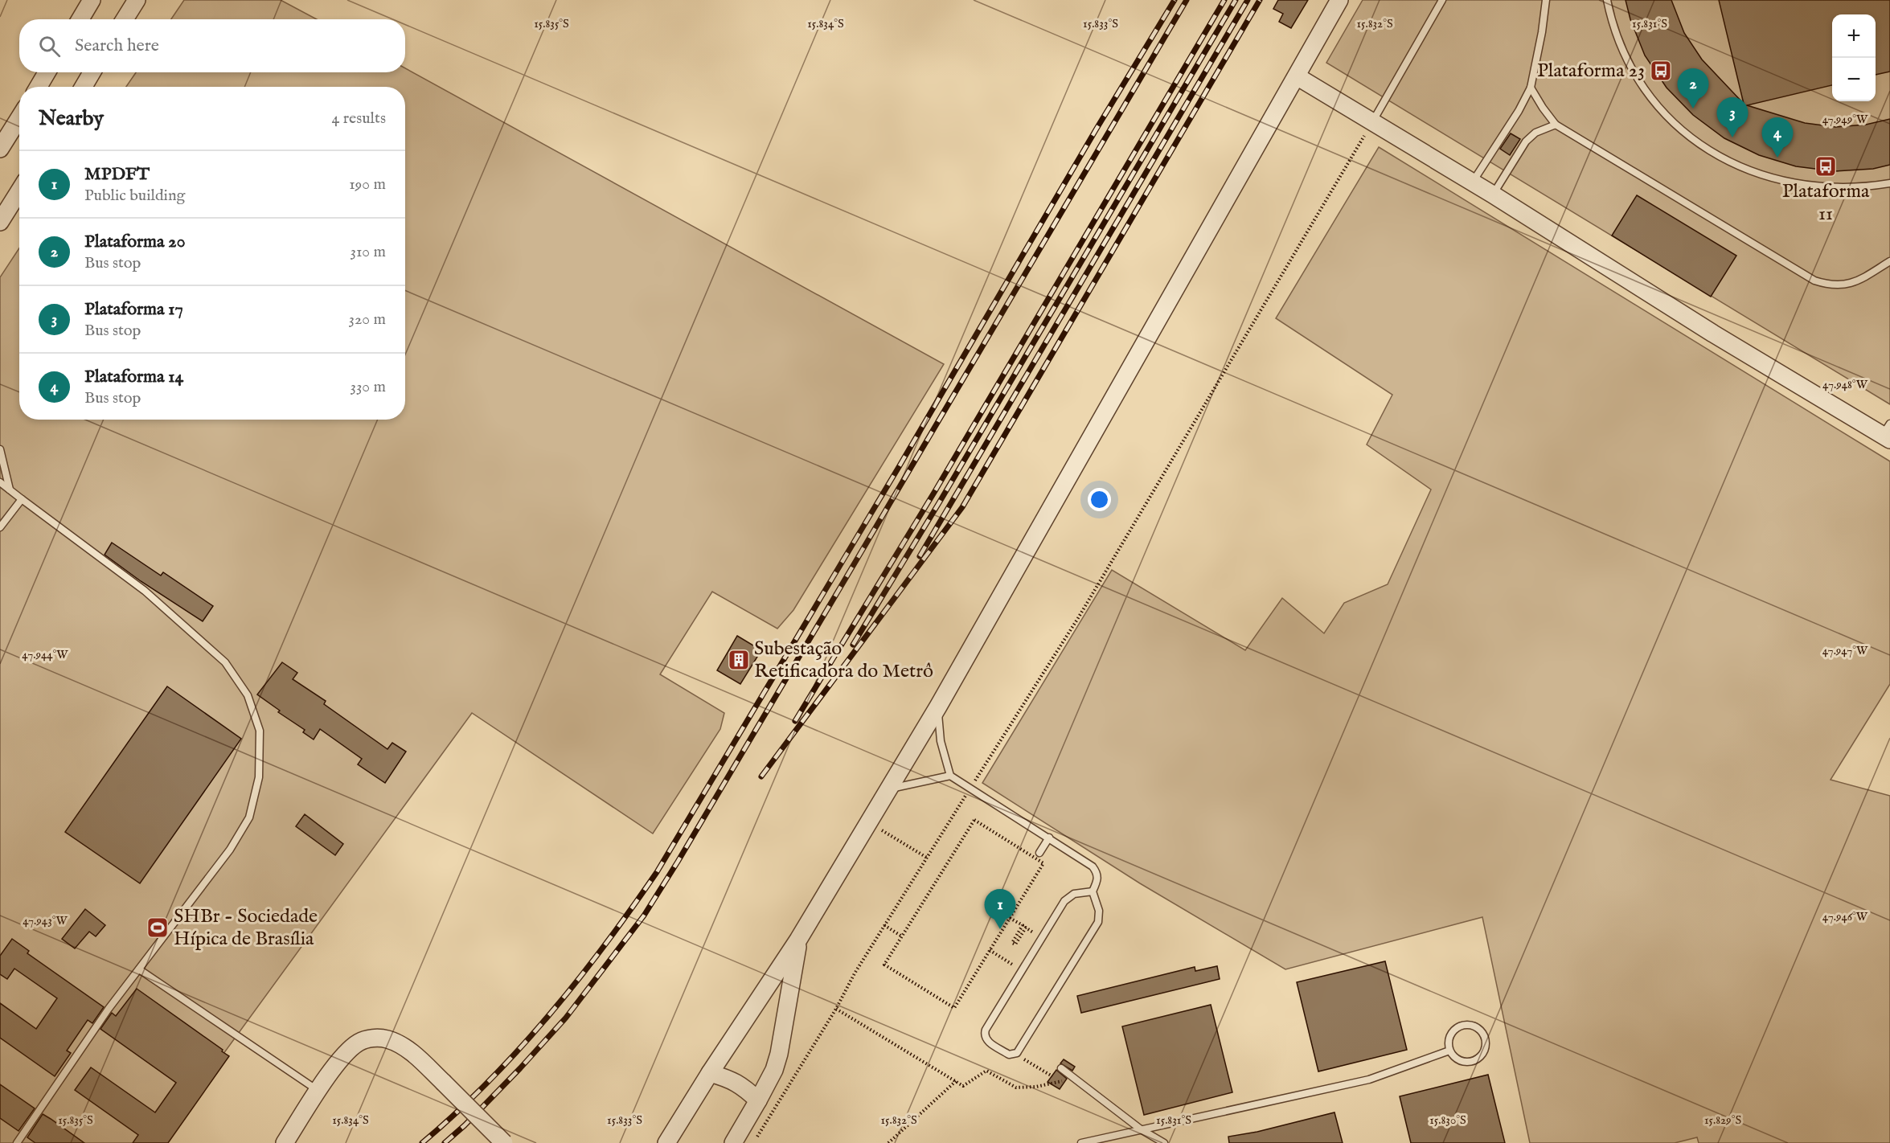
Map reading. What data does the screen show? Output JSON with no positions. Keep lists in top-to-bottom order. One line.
{"places":{"bus stop":["Plataforma 23","Plataforma 11"],"building":["Subestação Retificadora do Metrô"],"sports":["SHBr - Sociedade Hípica de Brasília"]},"page":{"map_buttons":["+","−"],"search":"Search here","pins":["2","3","4","1"],"heading":["Nearby","4 results"],"list":[{"mark":"1","name":"MPDFT","note":"Public building","value":"190 m"},{"mark":"2","name":"Plataforma 20","note":"Bus stop","value":"310 m"},{"mark":"3","name":"Plataforma 17","note":"Bus stop","value":"320 m"},{"mark":"4","name":"Plataforma 14","note":"Bus stop","value":"330 m"}]},"coordinates":["15.835°S","15.834°S","15.833°S","15.832°S","15.831°S","47.949°W","47.948°W","47.947°W","47.944°W","47.946°W","47.943°W","15.830°S","15.829°S"]}
